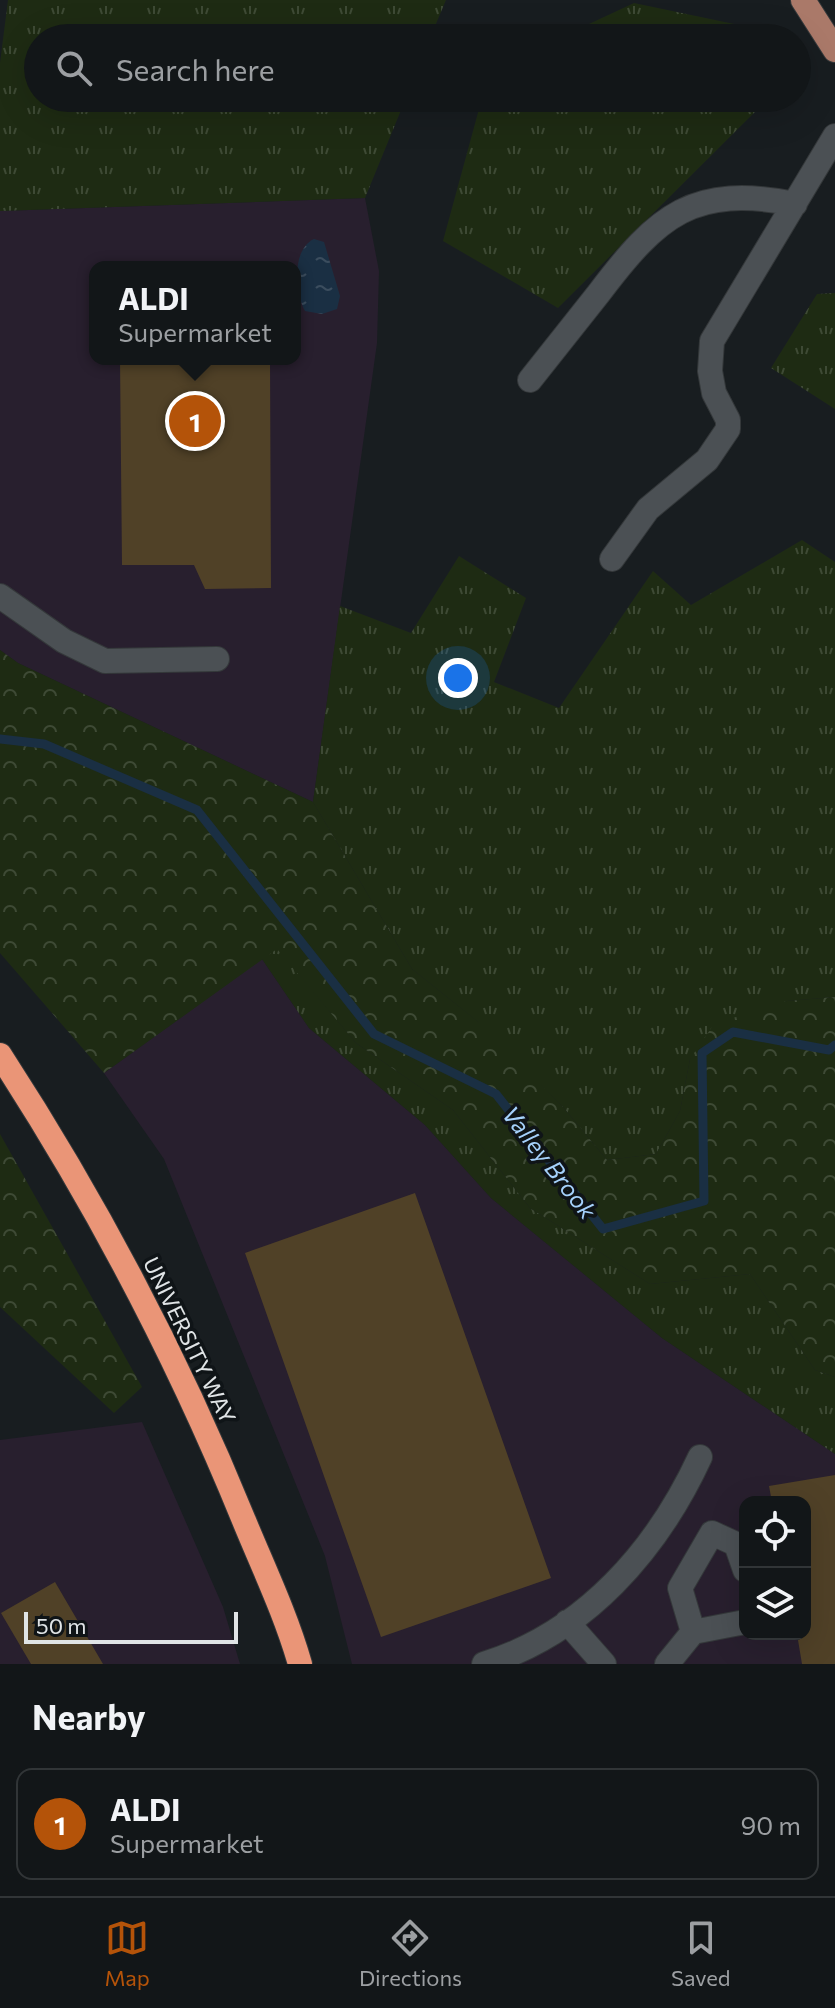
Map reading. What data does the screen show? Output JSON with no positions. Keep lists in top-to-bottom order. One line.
{"streets":{"highway":["UNIVERSITY WAY"]},"water":["Valley Brook"],"scale_bar":"50 m","page":{"search":"Search here","popup":["ALDI","Supermarket"],"pins":"1","scale":"50 m","heading":"Nearby","list":[{"mark":"1","name":"ALDI","note":"Supermarket","value":"90 m"}],"nav":["Map","Directions","Saved"]}}
